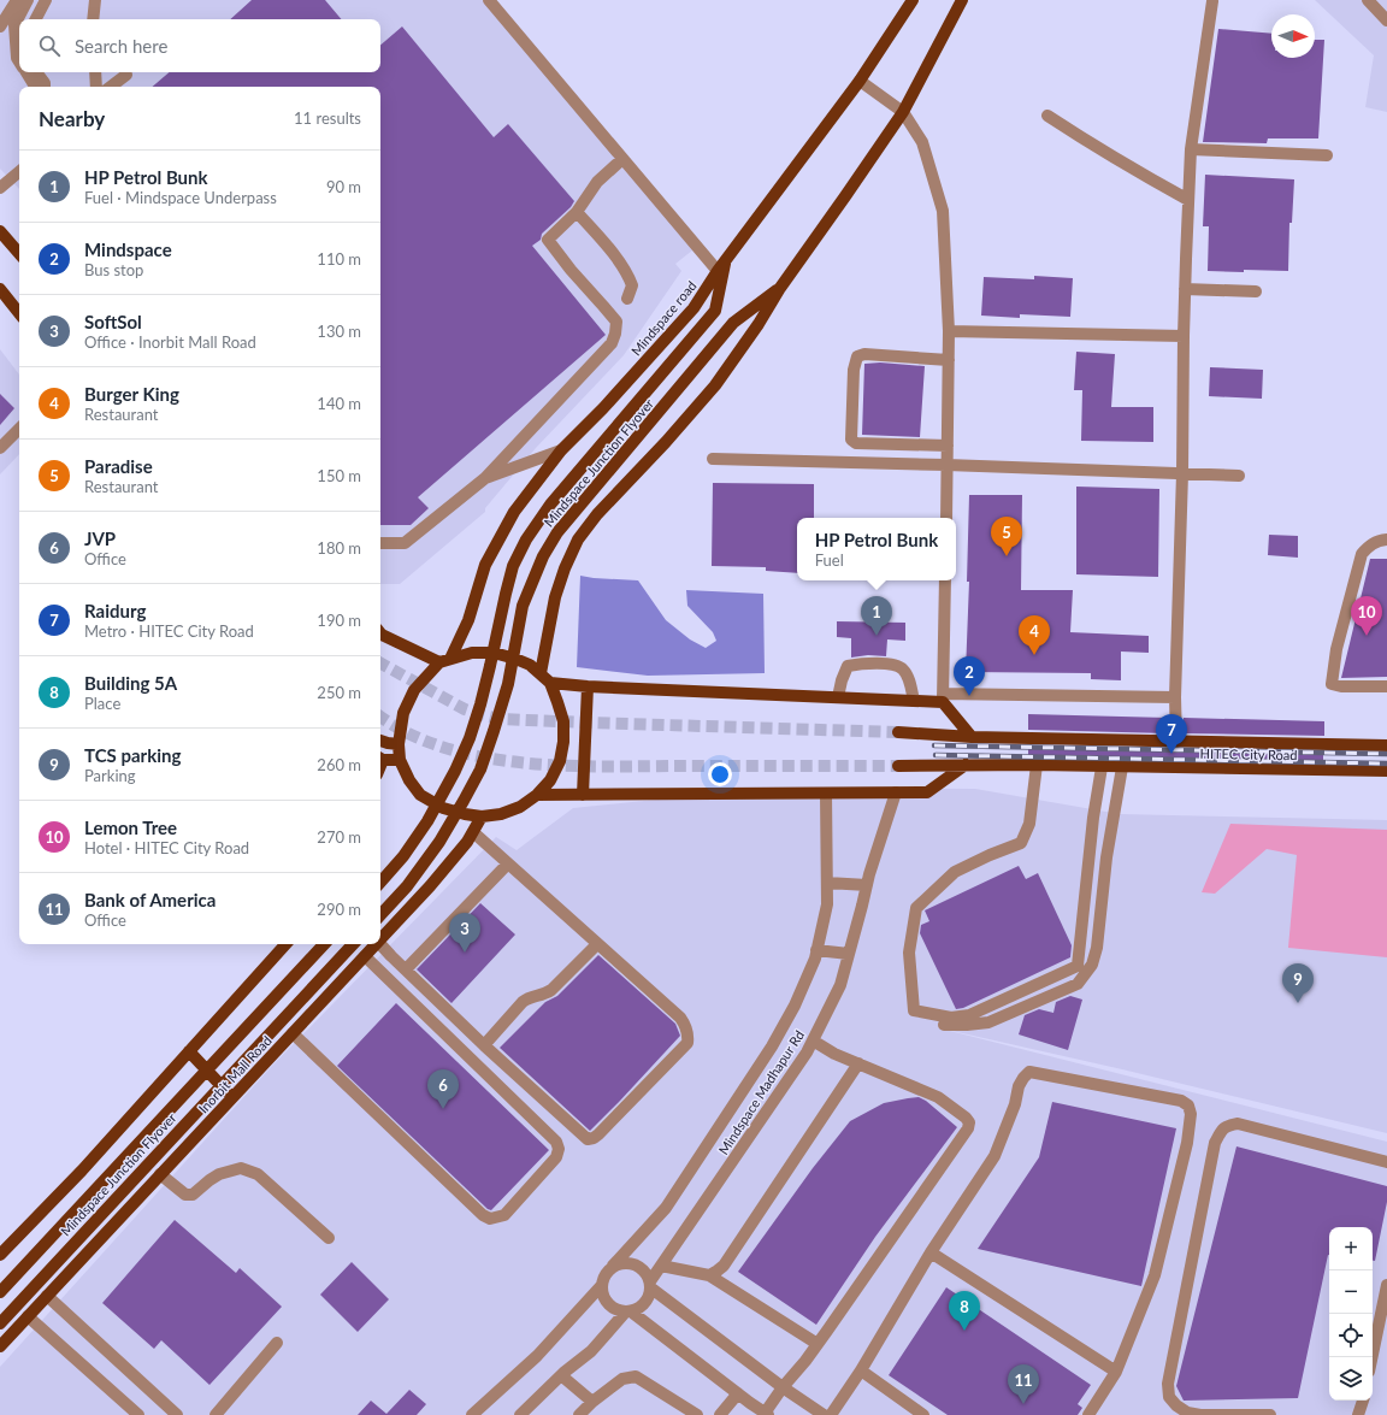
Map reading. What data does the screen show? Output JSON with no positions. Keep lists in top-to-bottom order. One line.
{"streets":{"main road":["Mindspace road","Mindspace Junction Flyover","HITEC City Road","Inorbit Mall Road"],"street":["Mindspace Madhapur Rd"]},"crossings":[["Mindspace road","Mindspace Junction Flyover"],["Mindspace road","Inorbit Mall Road"]],"north":"right","page":{"search":"Search here","heading":["Nearby","11 results"],"list":[{"mark":"1","name":"HP Petrol Bunk","note":"Fuel · Mindspace Underpass","value":"90 m"},{"mark":"2","name":"Mindspace","note":"Bus stop","value":"110 m"},{"mark":"3","name":"SoftSol","note":"Office · Inorbit Mall Road","value":"130 m"},{"mark":"4","name":"Burger King","note":"Restaurant","value":"140 m"},{"mark":"5","name":"Paradise","note":"Restaurant","value":"150 m"},{"mark":"6","name":"JVP","note":"Office","value":"180 m"},{"mark":"7","name":"Raidurg","note":"Metro · HITEC City Road","value":"190 m"},{"mark":"8","name":"Building 5A","note":"Place","value":"250 m"},{"mark":"9","name":"TCS parking","note":"Parking","value":"260 m"},{"mark":"10","name":"Lemon Tree","note":"Hotel · HITEC City Road","value":"270 m"},{"mark":"11","name":"Bank of America","note":"Office","value":"290 m"}],"pins":["5","1","10","4","2","7","3","9","6","8","11"],"popup":["HP Petrol Bunk","Fuel"],"map_buttons":["+","−"]}}
